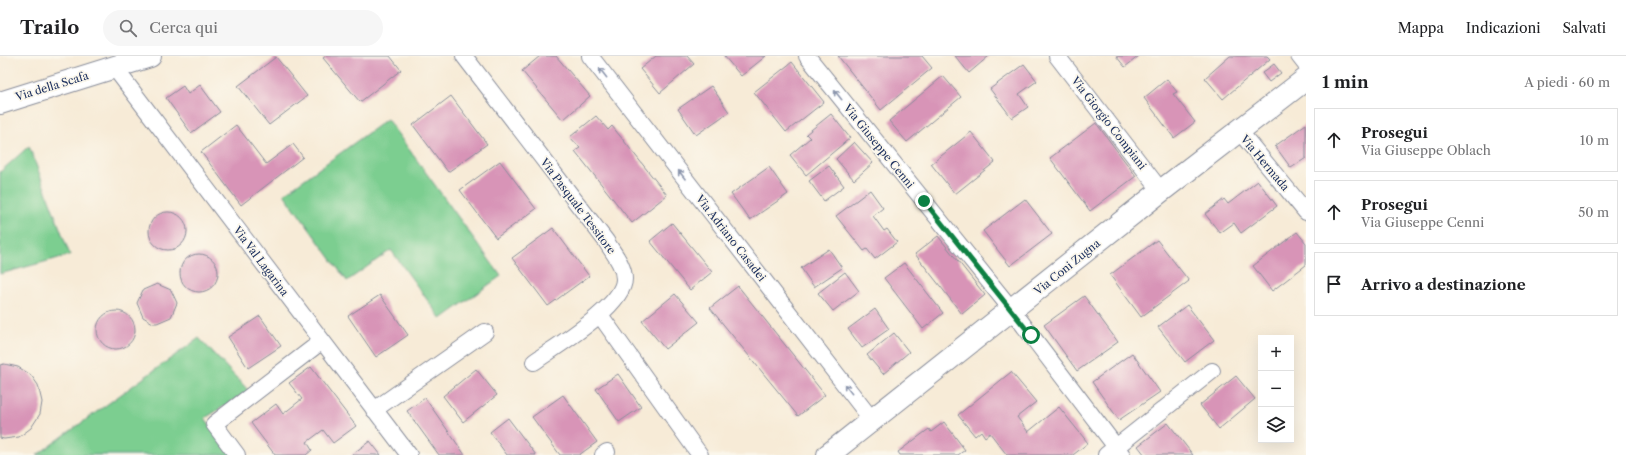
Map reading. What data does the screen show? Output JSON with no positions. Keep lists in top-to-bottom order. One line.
{"streets":{"street":["Via della Scafa","Via Giorgio Compiani","Via Giuseppe Cenni","Via Hermada","Via Pasquale Tessitore","Via Adriano Casadei","Via Val Lagarina","Via Coni Zugna"]},"crossings":[["Via della Scafa","Via Val Lagarina"],["Via Giorgio Compiani","Via Coni Zugna"],["Via Giuseppe Cenni","Via Coni Zugna"],["Via Hermada","Via Coni Zugna"],["Via Adriano Casadei","Via Coni Zugna"]],"one_way":["Via Giuseppe Cenni","Via Adriano Casadei"],"page":{"header":"Trailo","search":"Cerca qui","nav":["Mappa","Indicazioni","Salvati"],"heading":["1 min","A piedi · 60 m"],"list":[["Prosegui","Via Giuseppe Oblach","10 m"],["Prosegui","Via Giuseppe Cenni","50 m"],"Arrivo a destinazione"],"map_buttons":["+","−"]}}
